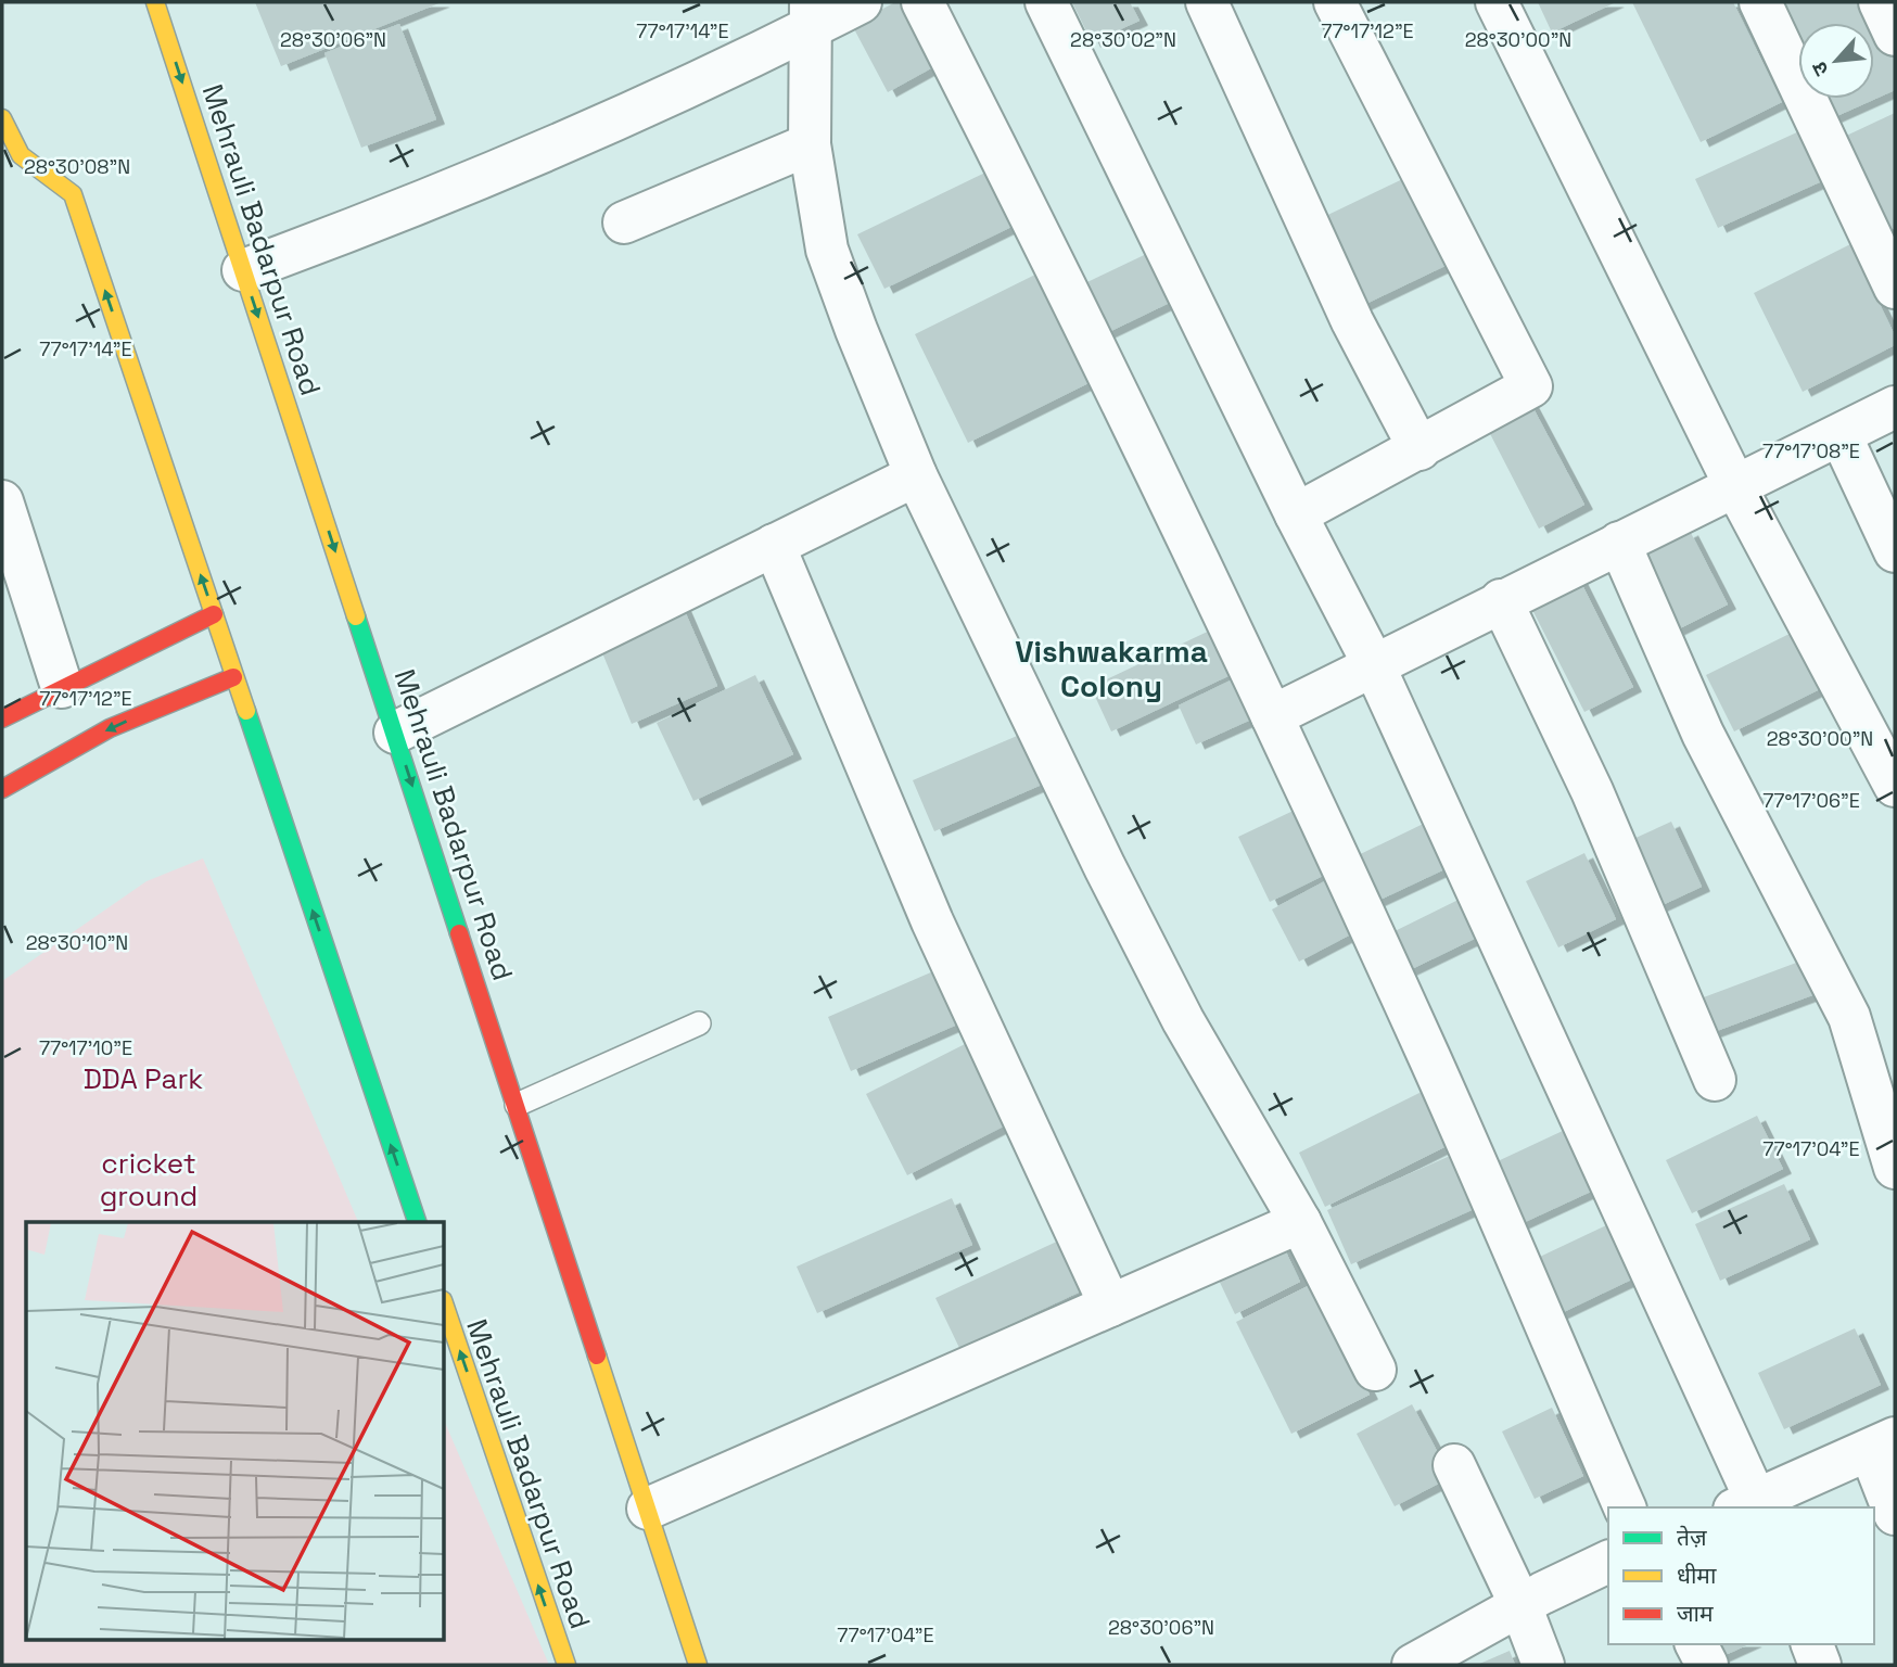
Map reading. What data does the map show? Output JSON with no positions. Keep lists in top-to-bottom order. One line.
{"streets":{"main road":["Mehrauli Badarpur Road"]},"districts":["Vishwakarma Colony"],"parks":["DDA Park","cricket ground"],"legend":["तेज़","धीमा","जाम"],"north":"bottom left","coordinates":["77°17'14\"E","77°17'12\"E","28°30'06\"N","28°30'02\"N","28°30'00\"N","28°30'08\"N","77°17'08\"E","77°17'06\"E","28°30'10\"N","77°17'10\"E","77°17'04\"E"]}
